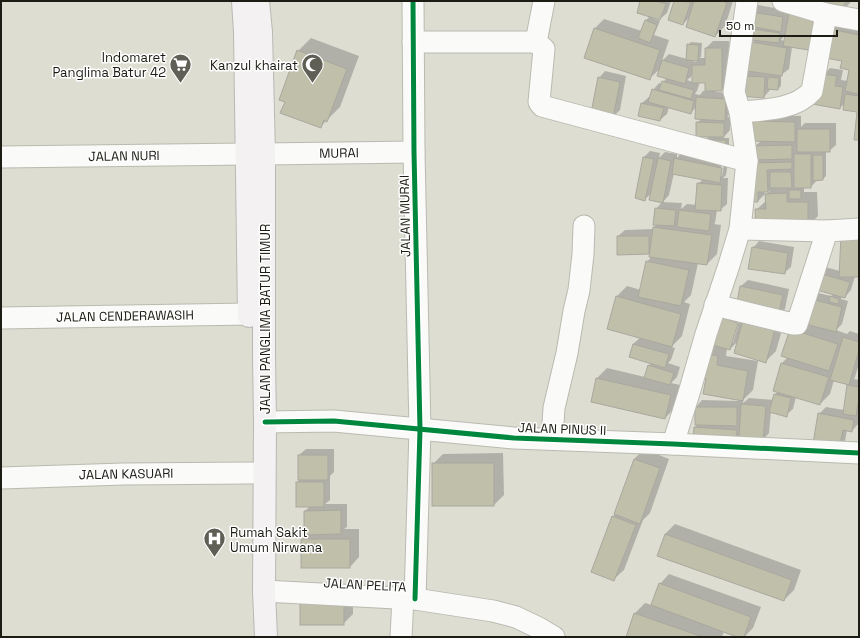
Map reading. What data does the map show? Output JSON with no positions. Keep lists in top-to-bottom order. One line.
{"streets":{"main road":["JALAN PANGLIMA BATUR TIMUR"],"street":["MURAI","JALAN NURI","JALAN MURAI","JALAN CENDERAWASIH","JALAN PINUS II","JALAN KASUARI","JALAN PELITA"]},"crossings":[["MURAI","JALAN NURI"],["MURAI","JALAN MURAI"],["MURAI","JALAN PANGLIMA BATUR TIMUR"],["JALAN NURI","JALAN PANGLIMA BATUR TIMUR"],["JALAN MURAI","JALAN PINUS II"],["JALAN MURAI","JALAN PELITA"],["JALAN CENDERAWASIH","JALAN PANGLIMA BATUR TIMUR"],["JALAN PANGLIMA BATUR TIMUR","JALAN PINUS II"],["JALAN PANGLIMA BATUR TIMUR","JALAN KASUARI"],["JALAN PANGLIMA BATUR TIMUR","JALAN PELITA"]],"places":{"supermarket":["Indomaret Panglima Batur 42"],"mosque":["Kanzul khairat"],"hospital":["Rumah Sakit Umum Nirwana"]},"scale_bar":"50 m"}
